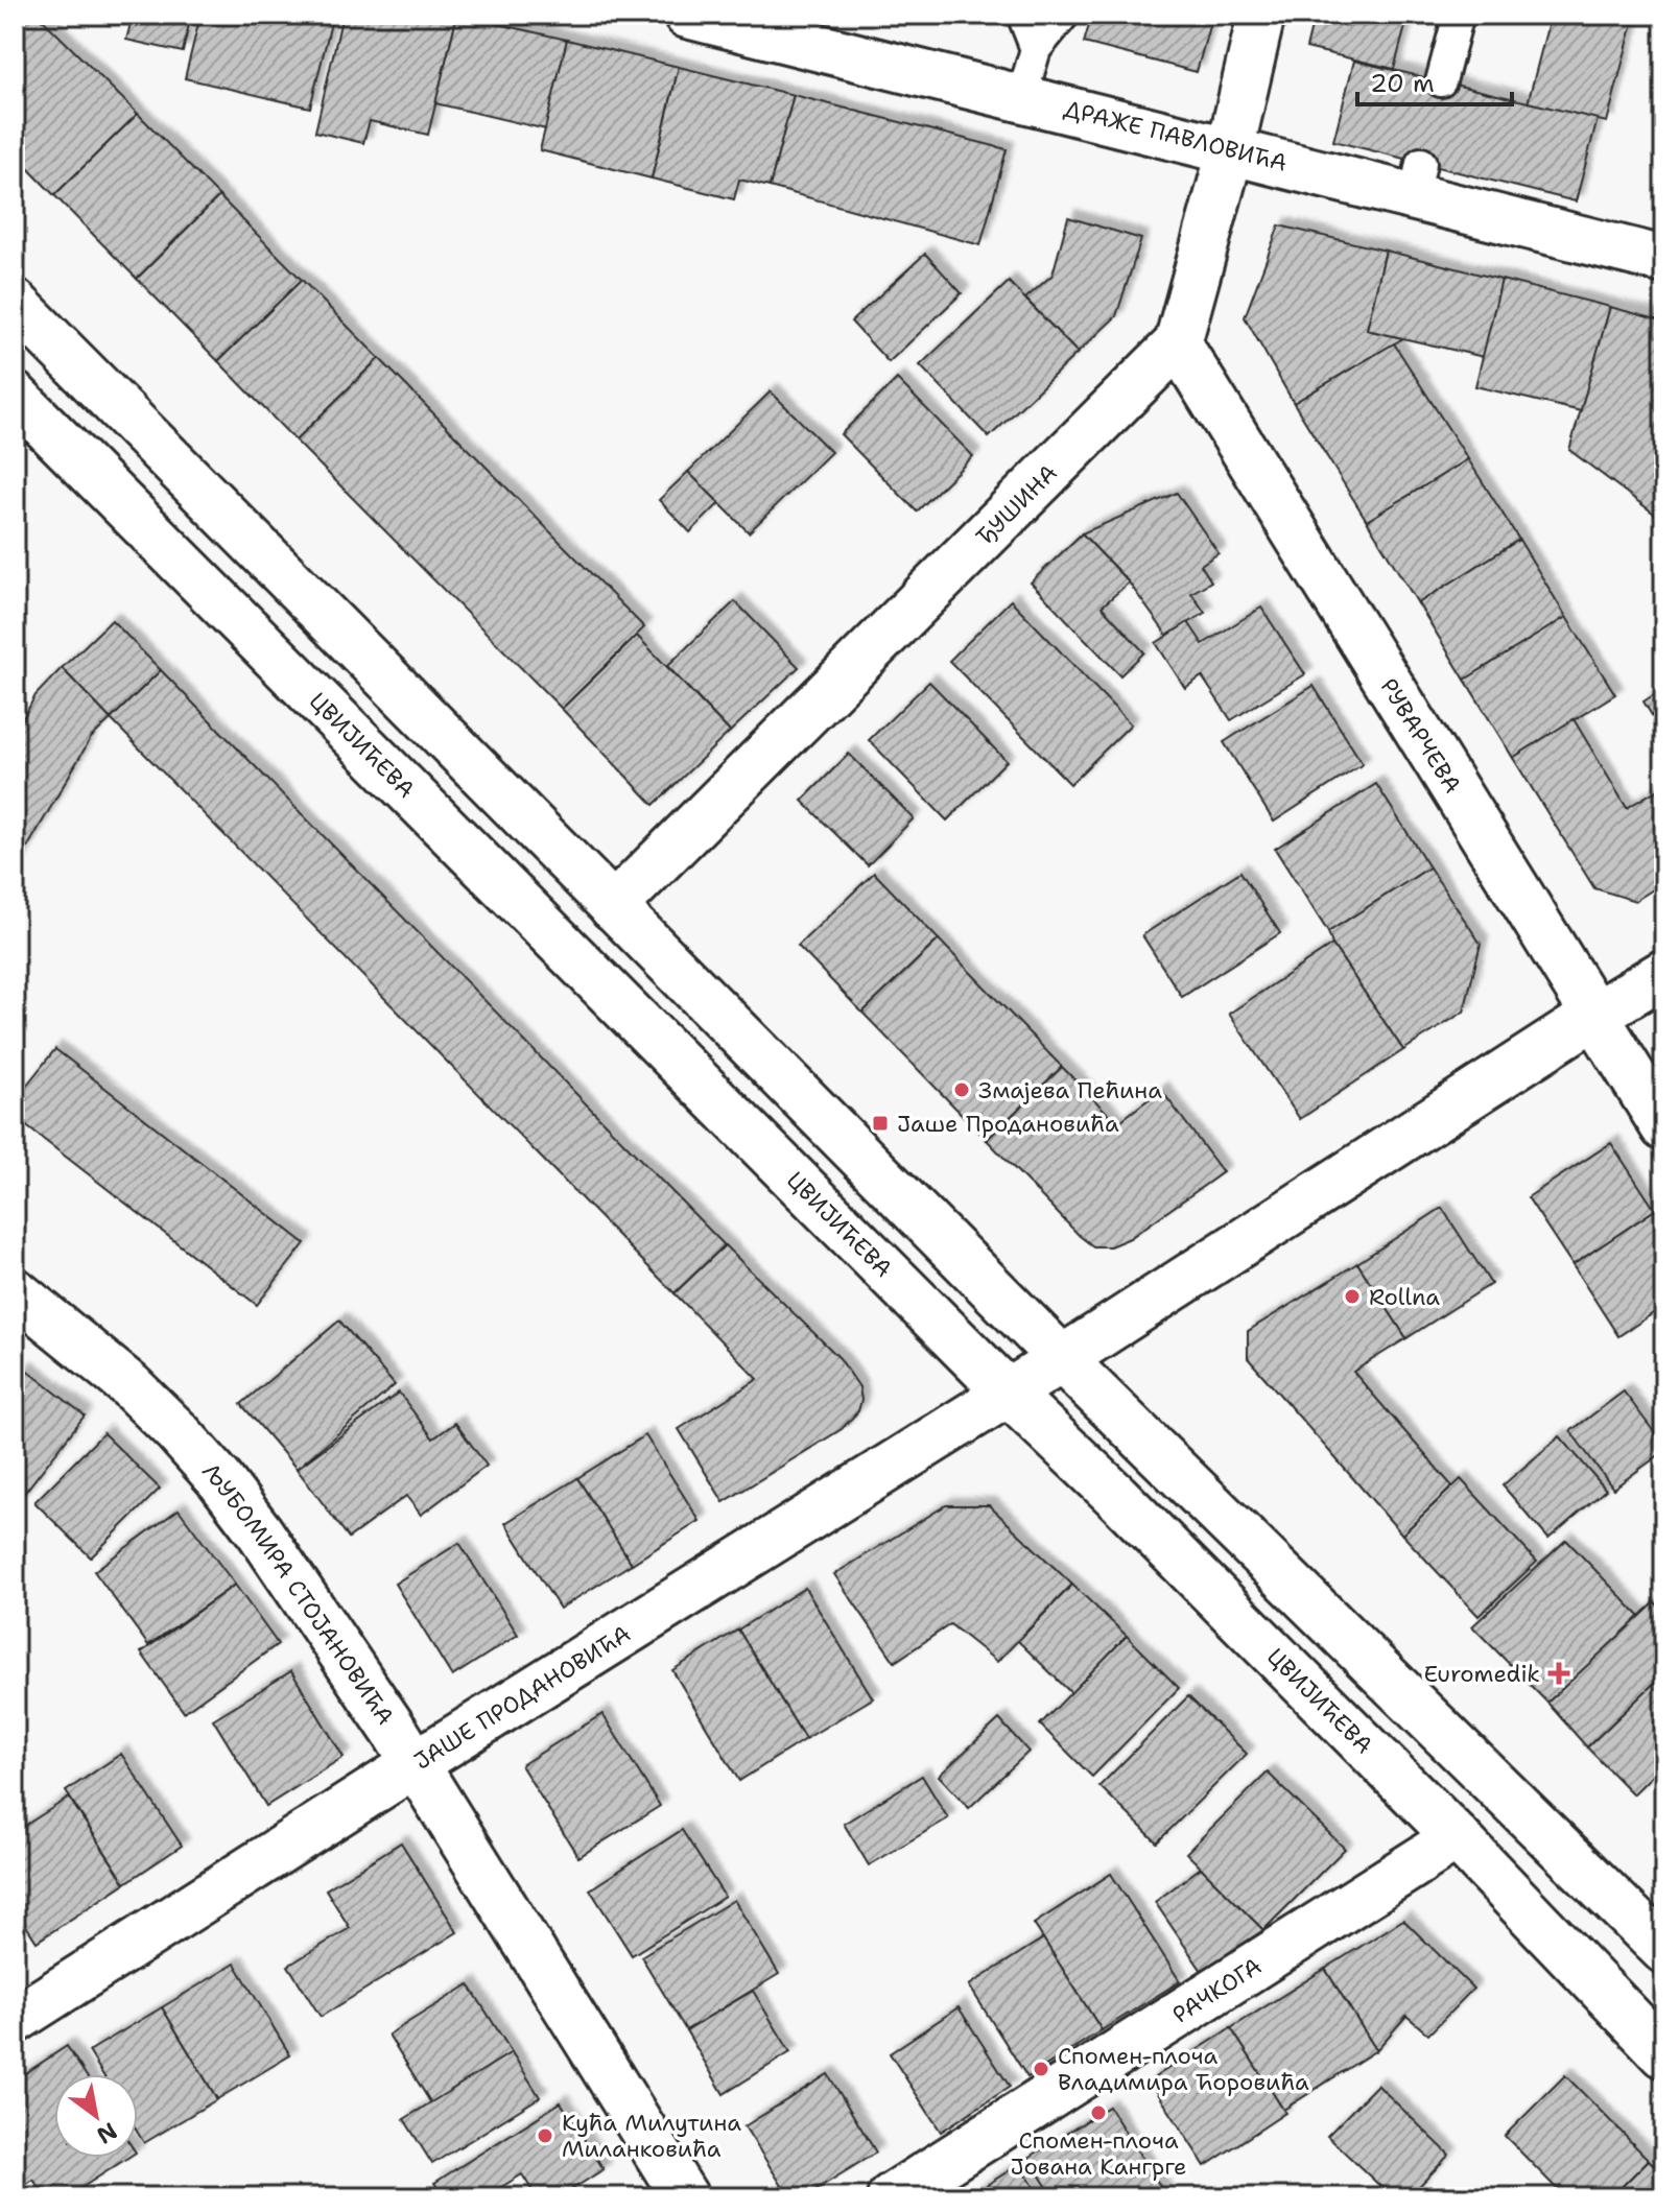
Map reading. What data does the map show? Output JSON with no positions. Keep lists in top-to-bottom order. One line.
{"streets":{"street":["ДРАЖЕ ПАВЛОВИЋА","ЂУШИНА","РУВАРЧЕВА","ЦВИЈИЋЕВА","ЉУБОМИРА СТОЈАНОВИЋА","ЈАШЕ ПРОДАНОВИЋА","РАЧКОГА"]},"crossings":[["ДРАЖЕ ПАВЛОВИЋА","ЂУШИНА"],["ЂУШИНА","РУВАРЧЕВА"],["РУВАРЧЕВА","ЈАШЕ ПРОДАНОВИЋА"],["ЦВИЈИЋЕВА","ЈАШЕ ПРОДАНОВИЋА"],["ЦВИЈИЋЕВА","РАЧКОГА"],["ЉУБОМИРА СТОЈАНОВИЋА","ЈАШЕ ПРОДАНОВИЋА"]],"places":{"other":["Змајева Пећина","Rollna","Спомен-плоча Владимира Ћоровића","Спомен-плоча Јована Кангрге","Кућа Милутина Миланковића"],"transit":["Јаше Продановића"],"health":["Euromedik"]},"scale_bar":"20 m","north":"bottom right"}
